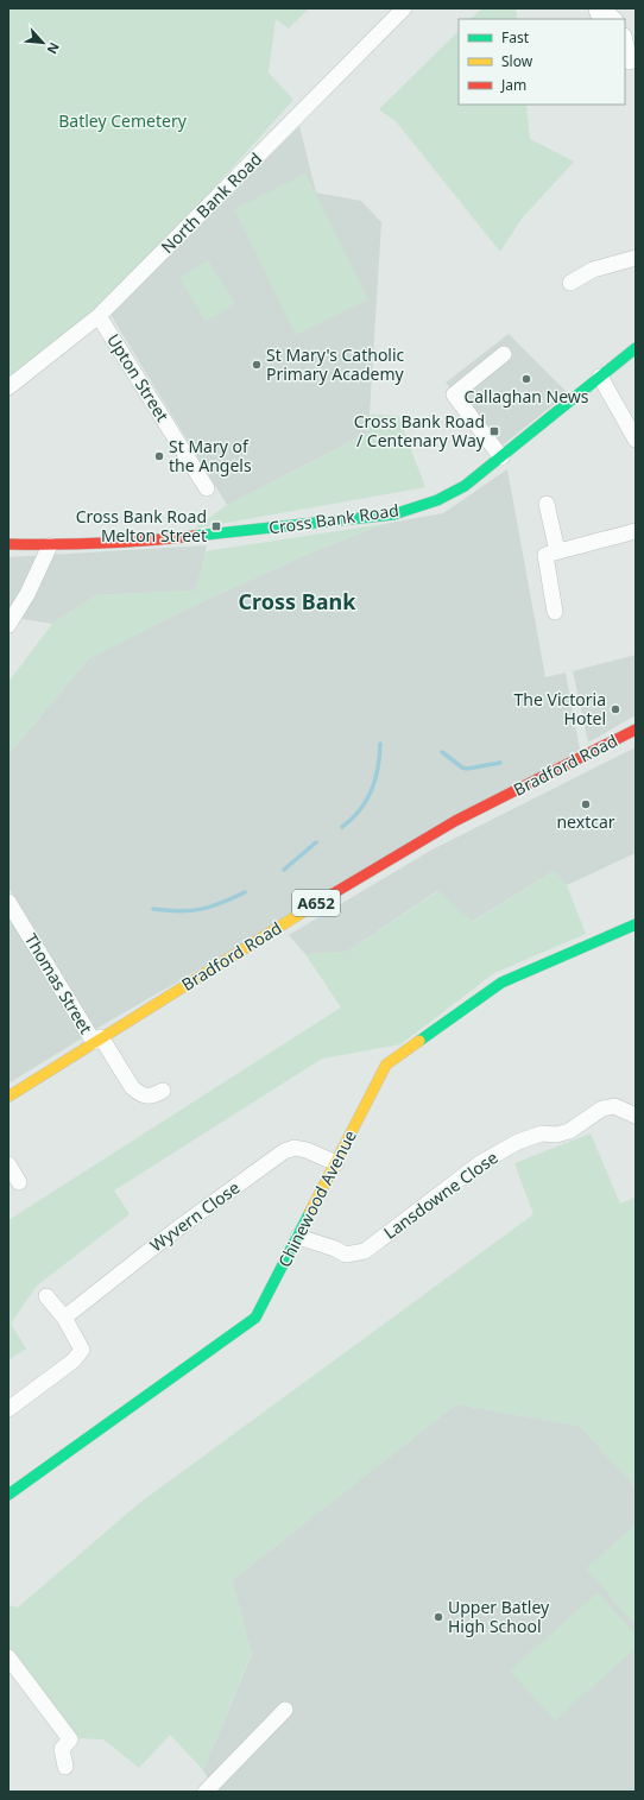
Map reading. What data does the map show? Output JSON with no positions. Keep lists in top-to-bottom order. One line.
{"streets":{"street":["North Bank Road","Upton Street","Cross Bank Road","Bradford Road","A652","Thomas Street","Lansdowne Close","Chinewood Avenue","Wyvern Close"]},"crossings":[["North Bank Road","Upton Street"],["Bradford Road","Thomas Street"],["Lansdowne Close","Chinewood Avenue"],["Chinewood Avenue","Wyvern Close"]],"districts":["Cross Bank"],"parks":["Batley Cemetery"],"places":{"other":["St Mary's Catholic Primary Academy","Callaghan News","St Mary of the Angels","The Victoria Hotel","nextcar","Upper Batley High School"],"transit":["Cross Bank Road / Centenary Way","Cross Bank Road Melton Street"]},"legend":["Fast","Slow","Jam"],"north":"bottom right"}
